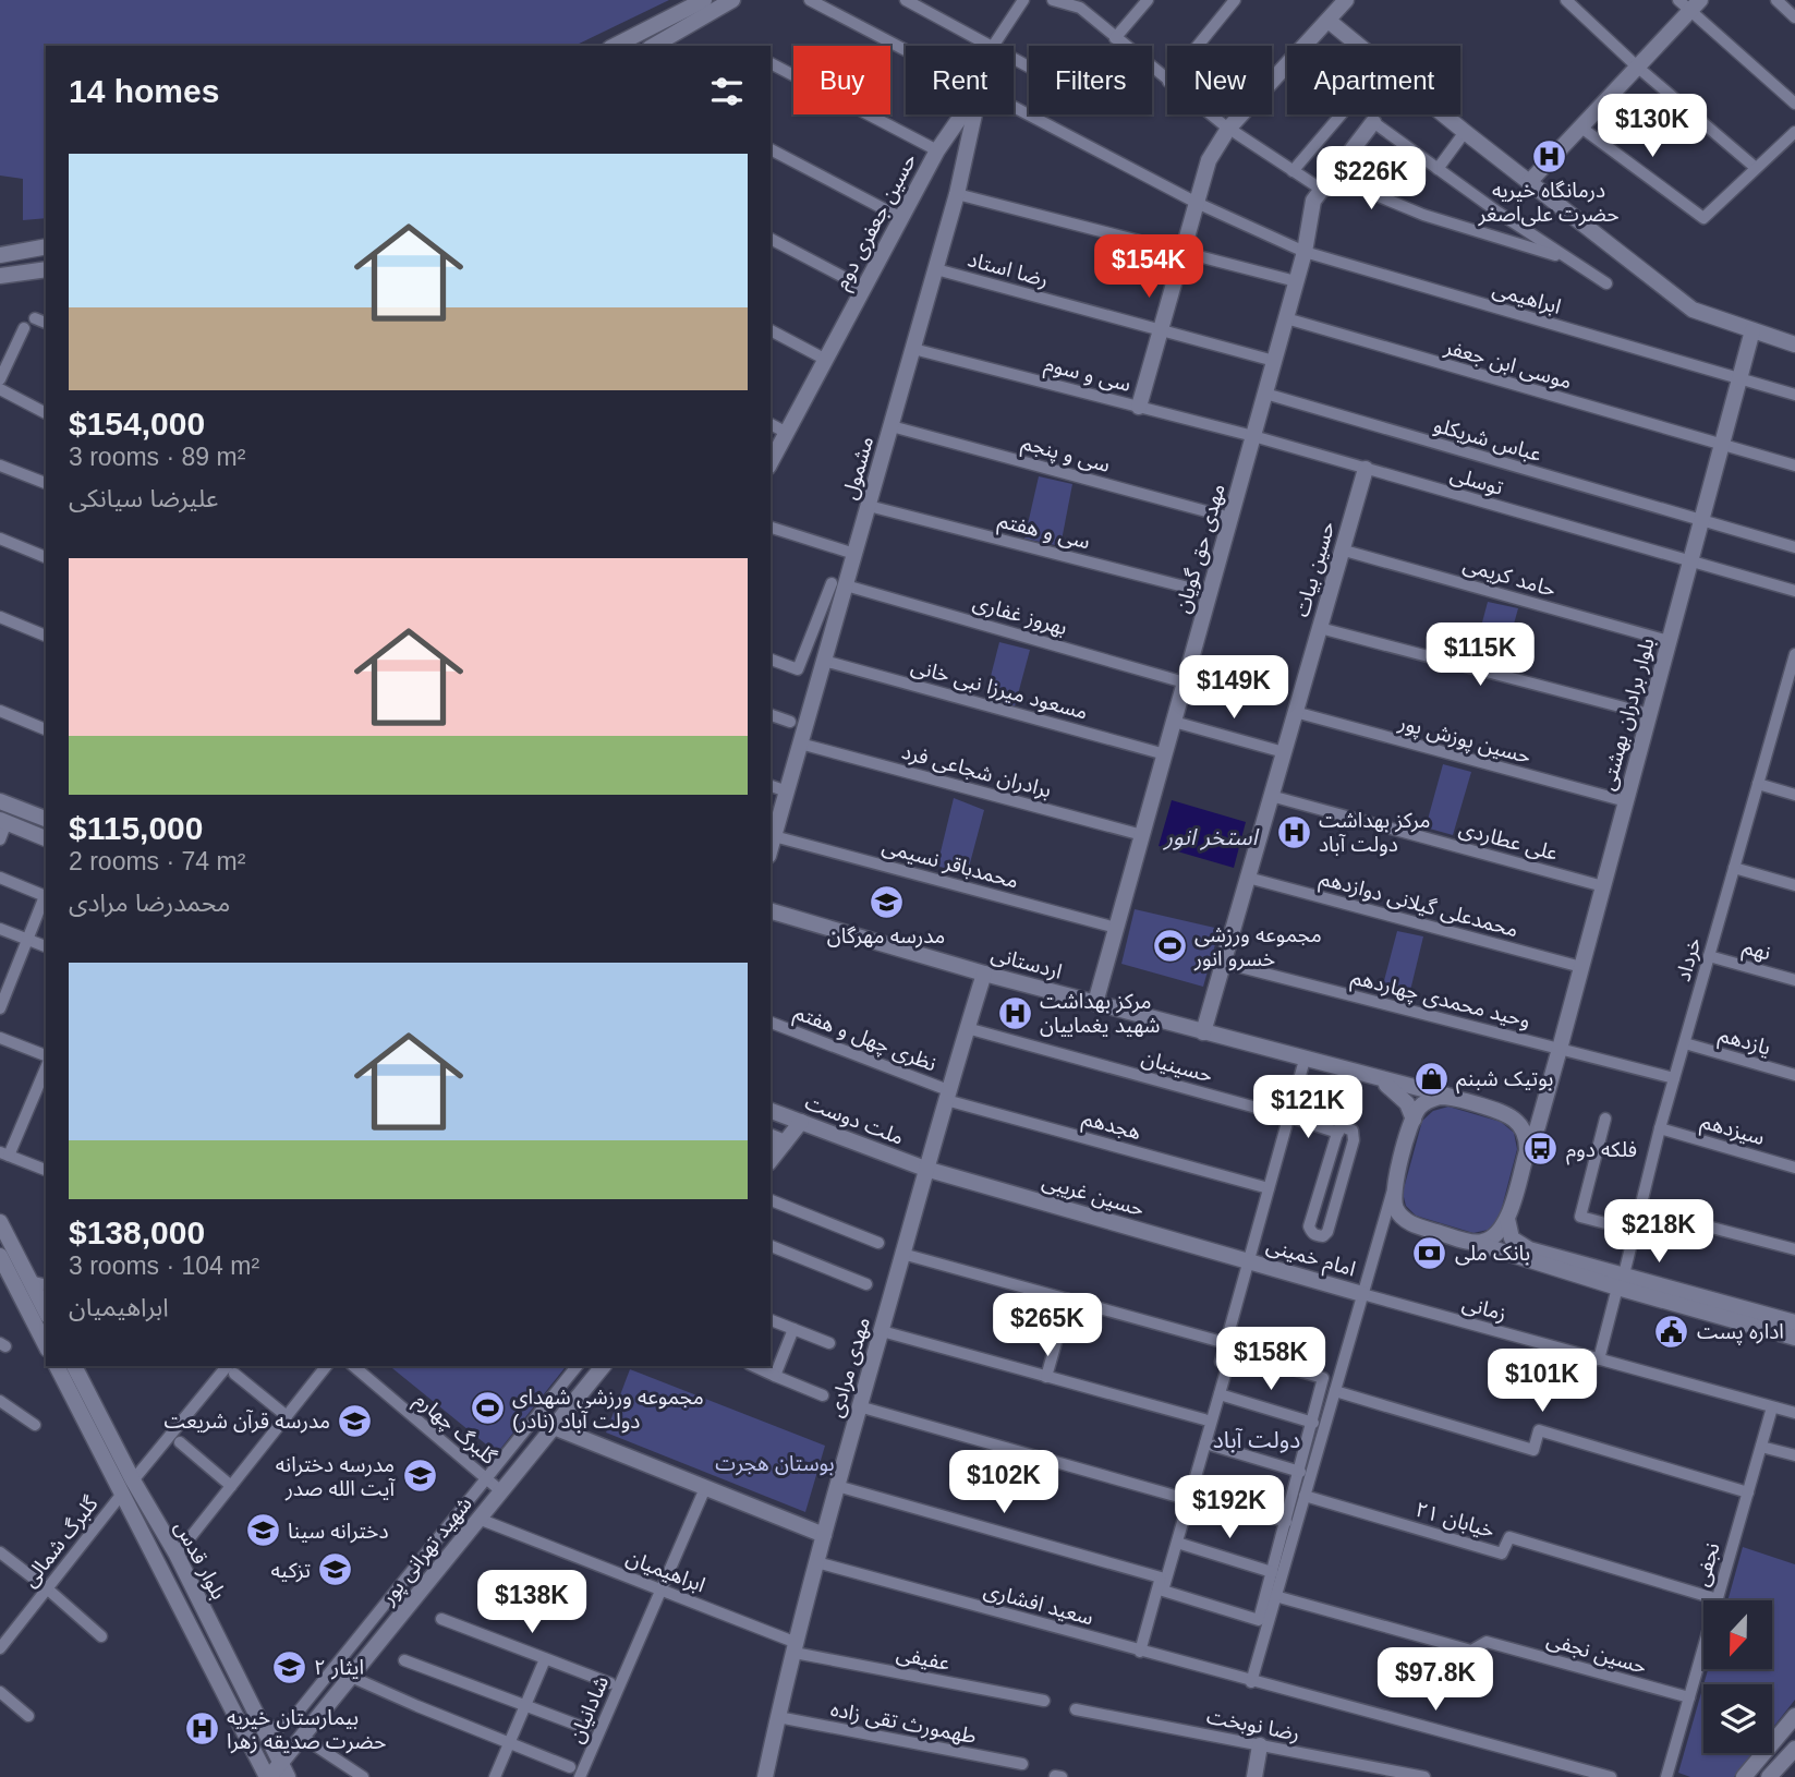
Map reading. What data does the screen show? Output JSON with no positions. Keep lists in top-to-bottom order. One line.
{"streets":{"street":["حسین جعفری دوم","رضا استاد","ابراهیمی","موسی ابن جعفر","سی و سوم","عباس شریکلو","سی و پنجم","مشمول","توسلی","سی و هفتم","مهدی حق گویان","حسین بیات","حامد کریمی","بهروز غفاری","مسعود میرزا نبی خانی","بلوار برادران بهشتی","حسین پوزش پور","برادران شجاعی فرد","علی عطاردی","محمدباقر نسیمی","محمدعلی گیلانی دوازدهم","نهم","خرداد","اردستانی","وحید محمدی چهاردهم","نظری چهل و هفتم","یازدهم","حسینیان","ملت دوست","هجدهم","سیزدهم","حسین غریبی","امام خمینی","زمانی","مهدی مرادی","گلبرگ چهارم","خیابان ۲۱","گلبرگ شمالی","شهید تهرانی پور","بلوار قدس","نجفی","ابراهیمیان","سعید افشاری","حسین نجفی","عفیفی","شادانیان","طهمورث تقی زاده","رضا نوبخت"]},"crossings":[["رضا استاد","مشمول"],["رضا استاد","مهدی حق گویان"],["ابراهیمی","مهدی حق گویان"],["ابراهیمی","بلوار برادران بهشتی"],["موسی ابن جعفر","مهدی حق گویان"],["موسی ابن جعفر","بلوار برادران بهشتی"],["سی و سوم","مشمول"],["سی و سوم","توسلی"],["سی و سوم","مهدی حق گویان"],["عباس شریکلو","مهدی حق گویان"],["عباس شریکلو","بلوار برادران بهشتی"],["سی و پنجم","مشمول"],["سی و پنجم","مهدی حق گویان"],["مشمول","سی و هفتم"],["مشمول","بهروز غفاری"],["مشمول","مسعود میرزا نبی خانی"],["مشمول","برادران شجاعی فرد"],["مشمول","محمدباقر نسیمی"],["توسلی","مهدی حق گویان"],["توسلی","حسین بیات"],["توسلی","بلوار برادران بهشتی"],["سی و هفتم","مهدی حق گویان"],["مهدی حق گویان","بهروز غفاری"],["مهدی حق گویان","مسعود میرزا نبی خانی"],["مهدی حق گویان","برادران شجاعی فرد"],["مهدی حق گویان","محمدباقر نسیمی"],["مهدی حق گویان","اردستانی"],["حسین بیات","حامد کریمی"],["حسین بیات","حسین پوزش پور"],["حسین بیات","علی عطاردی"],["حسین بیات","محمدعلی گیلانی دوازدهم"],["حسین بیات","اردستانی"],["حسین بیات","وحید محمدی چهاردهم"],["حامد کریمی","بلوار برادران بهشتی"],["بلوار برادران بهشتی","حسین پوزش پور"],["بلوار برادران بهشتی","علی عطاردی"],["بلوار برادران بهشتی","محمدعلی گیلانی دوازدهم"],["بلوار برادران بهشتی","اردستانی"],["بلوار برادران بهشتی","وحید محمدی چهاردهم"],["نهم","خرداد"],["خرداد","وحید محمدی چهاردهم"],["خرداد","یازدهم"],["خرداد","سیزدهم"],["خرداد","زمانی"],["اردستانی","مهدی مرادی"],["نظری چهل و هفتم","هجدهم"],["نظری چهل و هفتم","مهدی مرادی"],["حسینیان","مهدی مرادی"],["ملت دوست","حسین غریبی"],["ملت دوست","مهدی مرادی"],["هجدهم","مهدی مرادی"],["حسین غریبی","امام خمینی"],["حسین غریبی","مهدی مرادی"],["امام خمینی","زمانی"],["زمانی","نجفی"],["مهدی مرادی","ابراهیمیان"],["مهدی مرادی","سعید افشاری"],["مهدی مرادی","عفیفی"],["مهدی مرادی","طهمورث تقی زاده"],["گلبرگ چهارم","شهید تهرانی پور"],["خیابان ۲۱","نجفی"],["گلبرگ شمالی","بلوار قدس"],["شهید تهرانی پور","بلوار قدس"],["شهید تهرانی پور","ابراهیمیان"],["نجفی","حسین نجفی"],["ابراهیمیان","عفیفی"],["ابراهیمیان","شادانیان"]],"districts":["دولت آباد"],"water":["استخر انور"],"parks":["بوستان هجرت"],"places":{"hospital":["درمانگاه خیریه حضرت علی‌اصغر","مرکز بهداشت دولت آباد","مرکز بهداشت شهید یغماییان","بیمارستان خیریه حضرت صدیقه زهرا"],"school or university":["مدرسه مهرگان","مدرسه قرآن شریعت","مدرسه دخترانه آیت الله صدر","دخترانه سینا","تزکیه","ایثار ۲"],"sports":["مجموعه ورزشی خسرو انور","مجموعه ورزشی شهدای دولت آباد (نادر)"],"shop":["بوتیک شبنم"],"bus stop":["فلکه دوم"],"bank":["بانک ملی"],"public building":["اداره پست"]},"north":"bottom","page":{"chip":["Buy","Rent","Filters","New","Apartment"],"heading":"14 homes","price":["$130K","$226K","$154K","$115K","$149K","$121K","$218K","$265K","$158K","$101K","$102K","$192K","$138K","$97.8K"],"list":[{"name":"$154,000","note":"3 rooms · 89 m² · علیرضا سیانکی"},{"name":"$115,000","note":"2 rooms · 74 m² · محمدرضا مرادی"},{"name":"$138,000","note":"3 rooms · 104 m² · ابراهیمیان"}]}}
